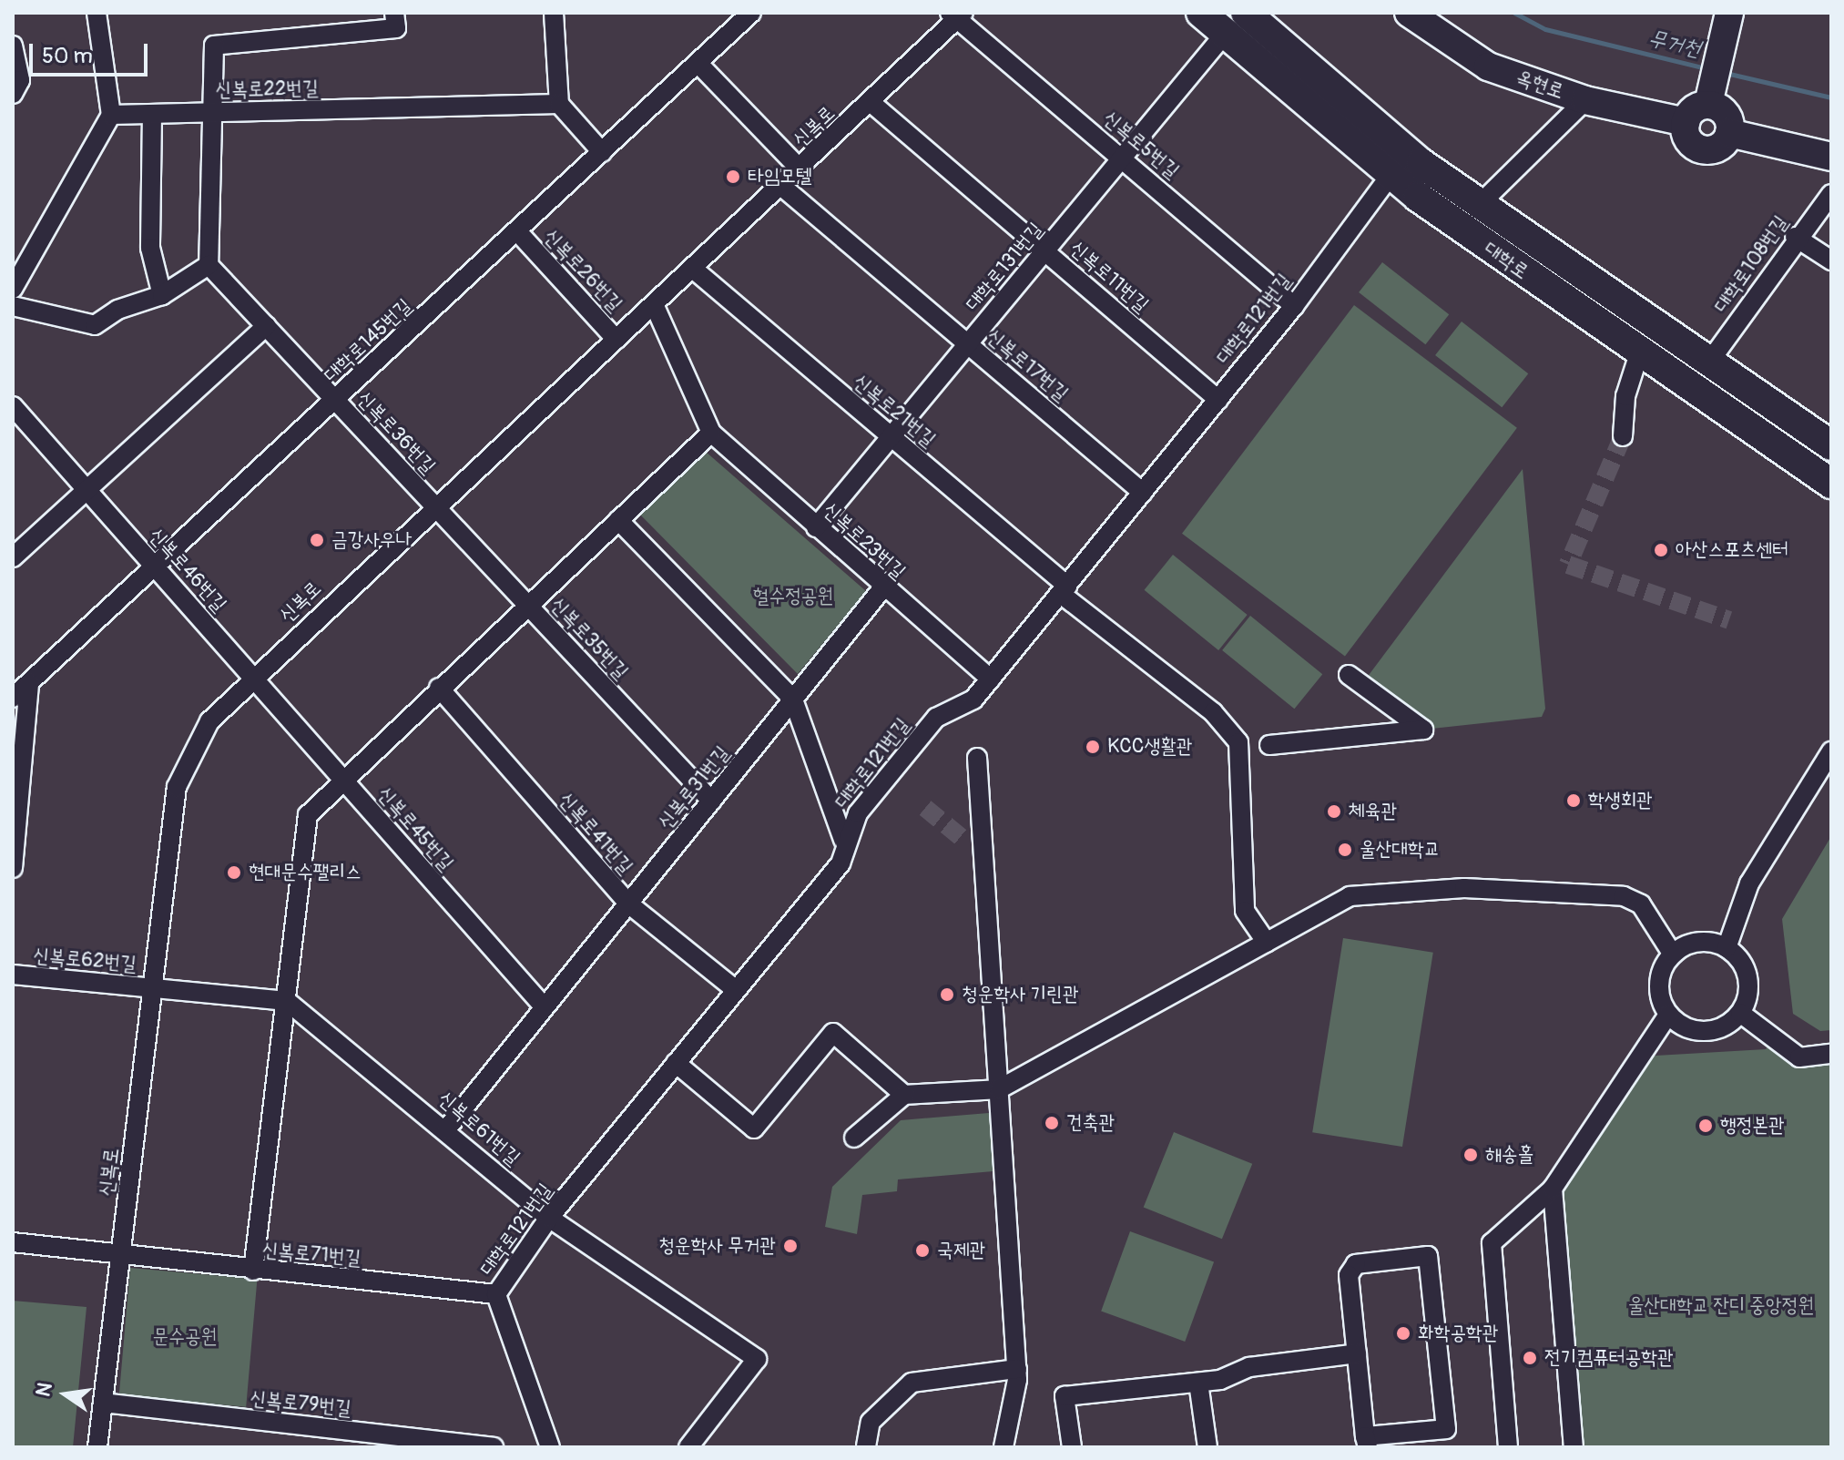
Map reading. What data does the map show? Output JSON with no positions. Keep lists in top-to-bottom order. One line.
{"streets":{"main road":["옥현로","대학로"],"street":["신복로22번길","신복로","신복로5번길","대학로108번길","대학로131번길","신복로26번길","신복로11번길","대학로121번길","대학로145번길","신복로17번길","신복로21번길","신복로36번길","신복로23번길","신복로46번길","신복로35번길","신복로31번길","신복로45번길","신복로41번길","신복로62번길","신복로61번길","신복로71번길","신복로79번길"]},"crossings":[["신복로","신복로5번길"],["신복로","신복로26번길"],["신복로","신복로11번길"],["신복로","신복로17번길"],["신복로","신복로21번길"],["신복로","신복로36번길"],["신복로","신복로23번길"],["신복로","신복로46번길"],["신복로","신복로35번길"],["신복로","신복로45번길"],["신복로","신복로62번길"],["신복로","신복로71번길"],["신복로","신복로79번길"],["신복로5번길","대학로131번길"],["신복로5번길","대학로121번길"],["대학로","대학로108번길"],["대학로","대학로131번길"],["대학로","대학로121번길"],["대학로131번길","신복로11번길"],["대학로131번길","신복로17번길"],["대학로131번길","신복로21번길"],["대학로131번길","신복로23번길"],["신복로26번길","대학로145번길"],["신복로11번길","대학로121번길"],["대학로121번길","신복로17번길"],["대학로121번길","신복로21번길"],["대학로121번길","신복로23번길"],["대학로121번길","신복로41번길"],["대학로121번길","신복로61번길"],["대학로121번길","신복로71번길"],["대학로145번길","신복로36번길"],["대학로145번길","신복로46번길"],["신복로36번길","신복로35번길"],["신복로23번길","신복로31번길"],["신복로46번길","신복로45번길"],["신복로35번길","신복로31번길"],["신복로31번길","신복로45번길"],["신복로31번길","신복로41번길"],["신복로31번길","신복로61번길"]],"water":["무거천"],"parks":["헐수정공원","울산대학교 잔디 중앙정원","문수공원"],"places":["타임모텔","금강사우나","아산스포츠센터","KCC생활관","학생회관","체육관","울산대학교","현대문수팰리스","청운학사 기린관","건축관","행정본관","해송홀","청운학사 무거관","국제관","화학공학관","전기컴퓨터공학관"],"scale_bar":"50 m","north":"left"}
